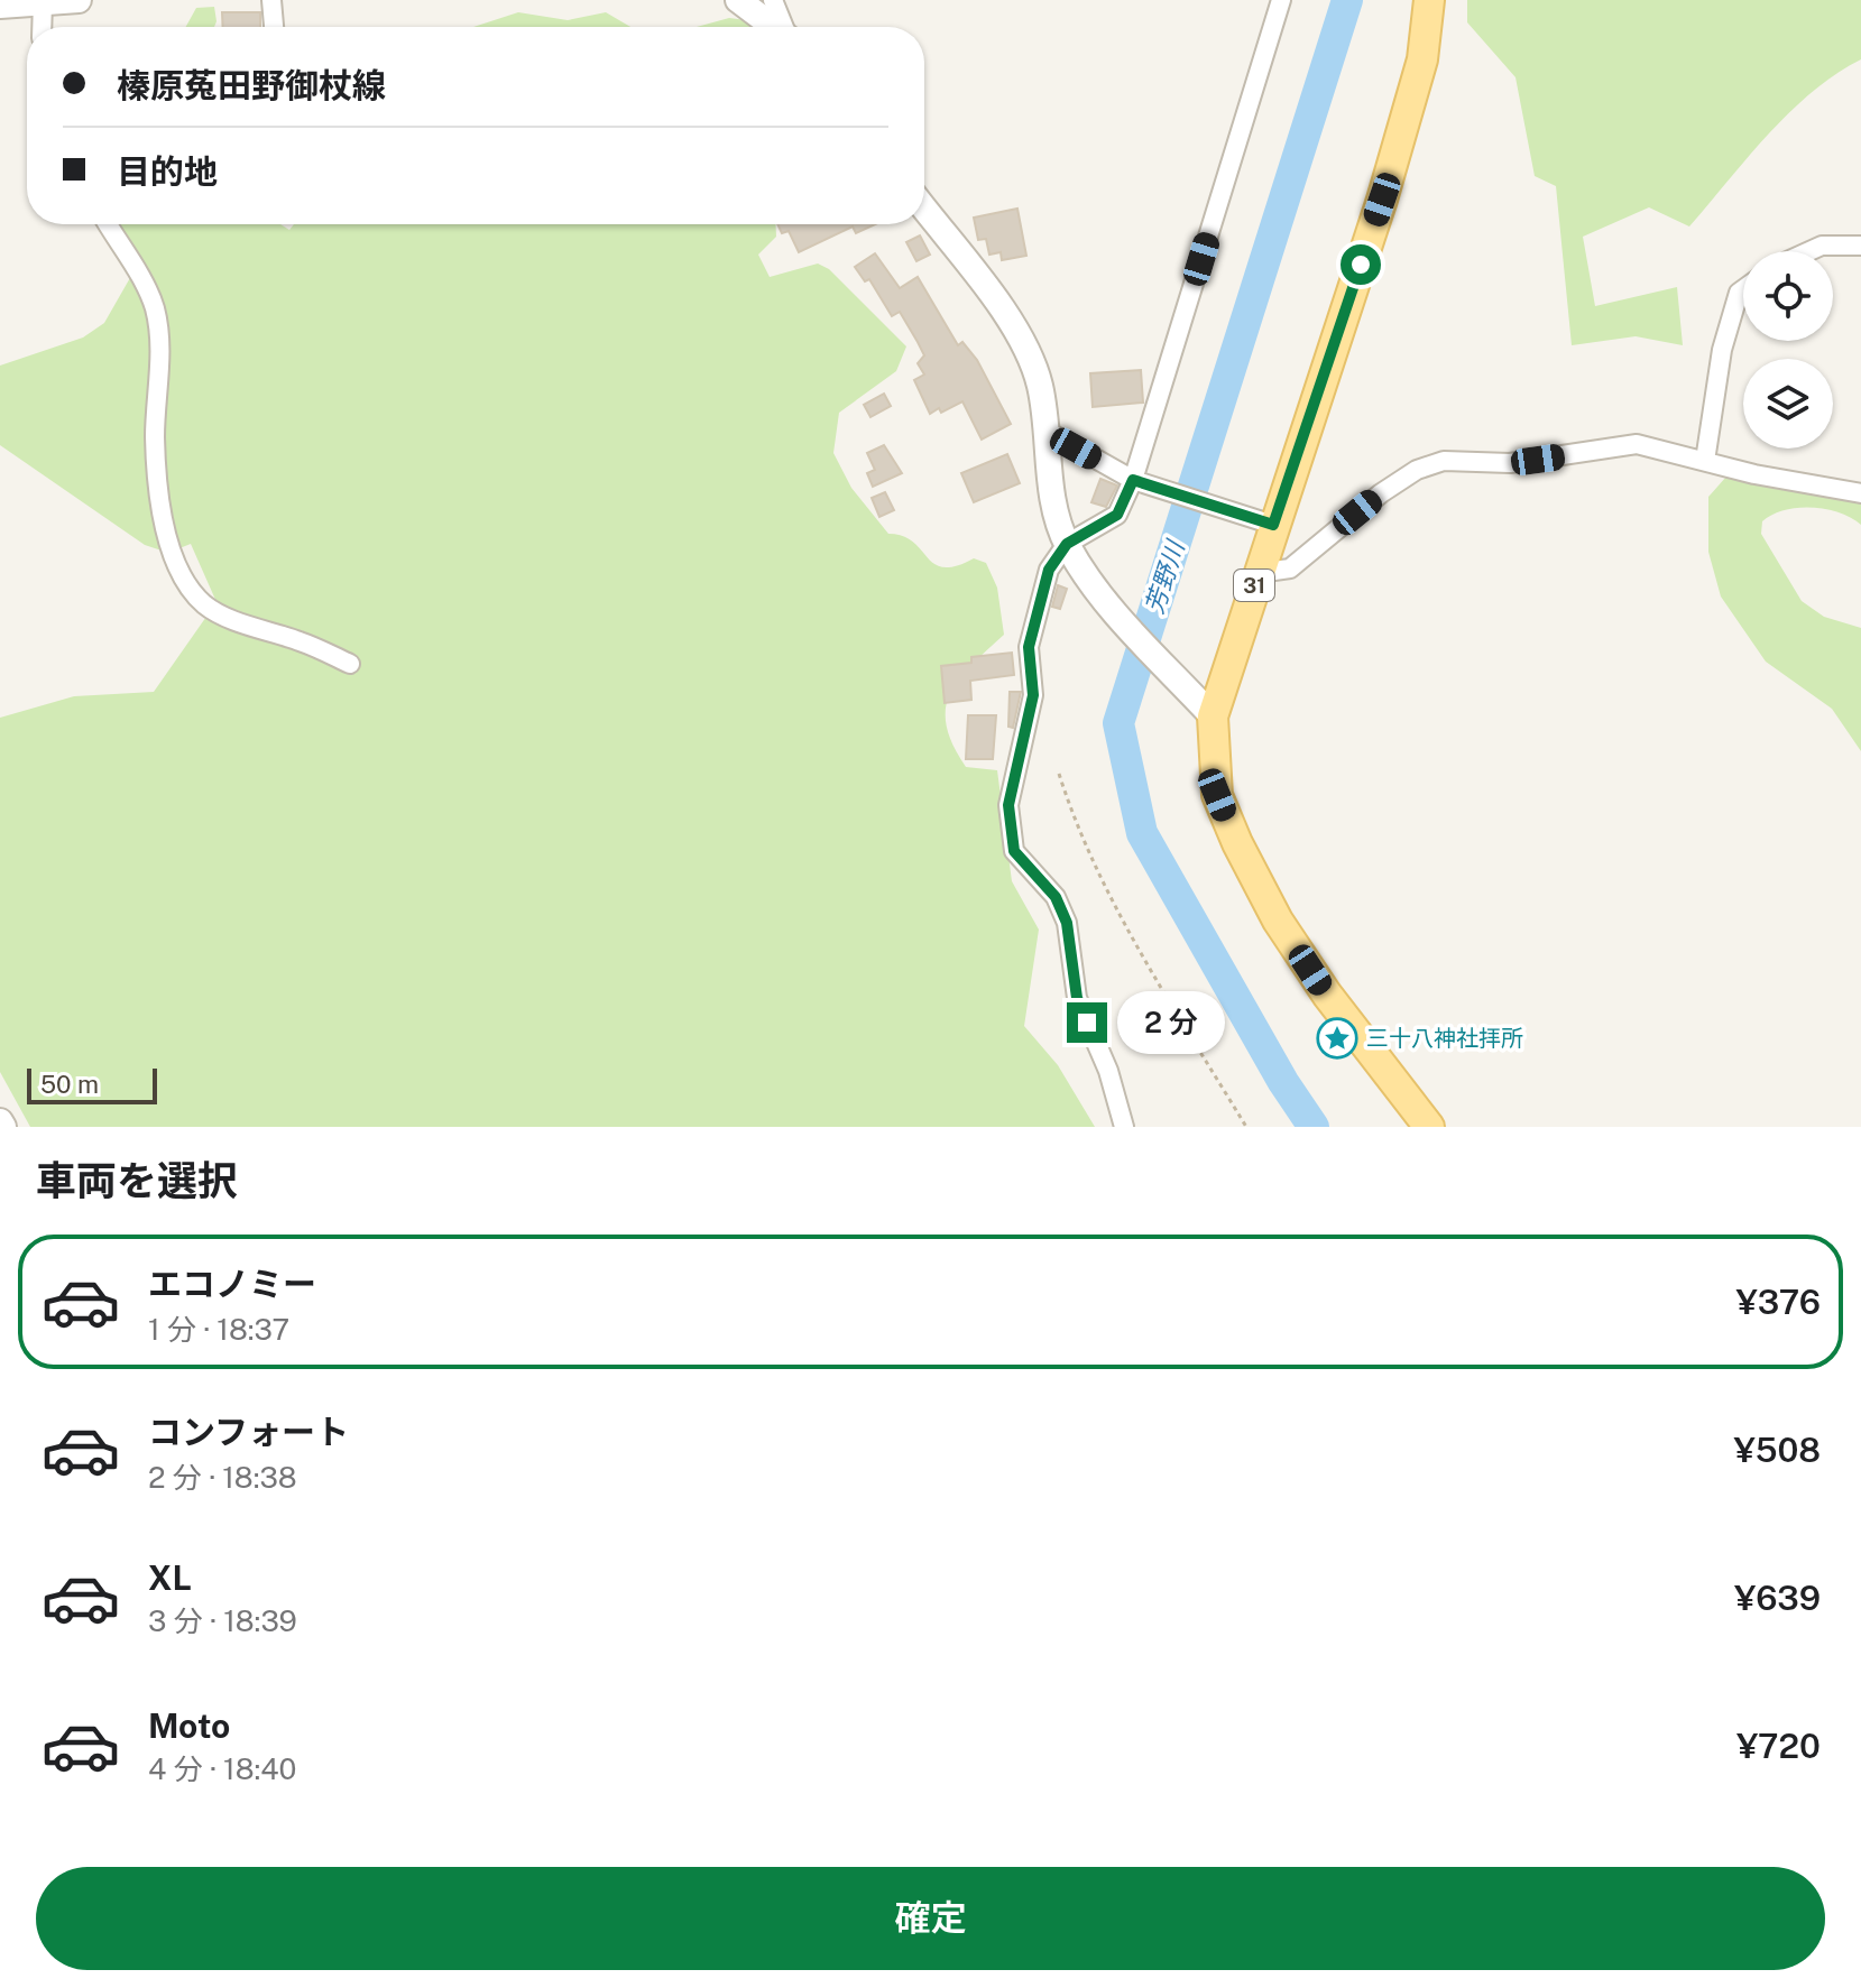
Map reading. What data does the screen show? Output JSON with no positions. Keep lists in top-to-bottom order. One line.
{"streets":{"main road":["31"]},"water":["芳野川"],"places":{"place":["三十八神社拝所"]},"scale_bar":"50 m","page":{"banner":["榛原菟田野御杖線","目的地"],"bubble":"2 分","scale":"50 m","heading":"車両を選択","list":[{"name":"エコノミー","note":"1 分 · 18:37","value":"¥376"},{"name":"コンフォート","note":"2 分 · 18:38","value":"¥508"},{"name":"XL","note":"3 分 · 18:39","value":"¥639"},{"name":"Moto","note":"4 分 · 18:40","value":"¥720"}],"buttons":"確定"}}
